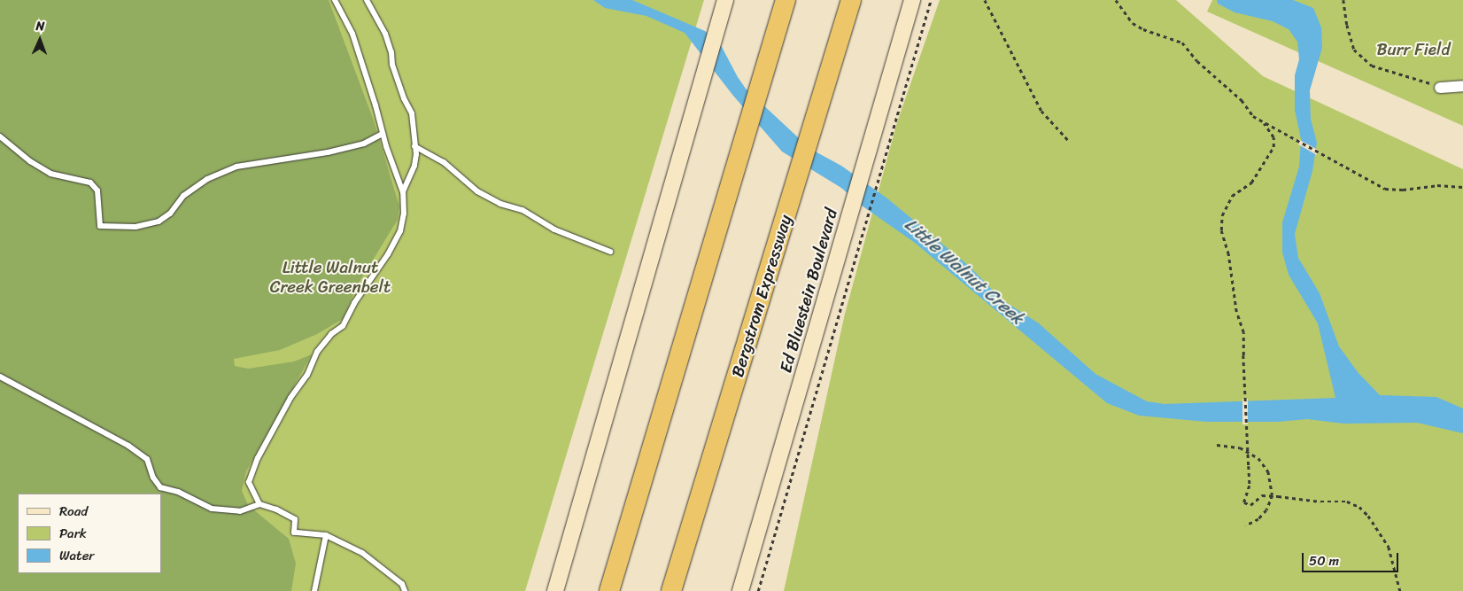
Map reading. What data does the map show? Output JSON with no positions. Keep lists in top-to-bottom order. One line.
{"streets":{"highway":["Bergstrom Expressway"],"main road":["Ed Bluestein Boulevard"]},"water":["Little Walnut Creek"],"parks":["Burr Field","Little Walnut Creek Greenbelt"],"legend":["Road","Park","Water"],"scale_bar":"50 m","north":"top"}
